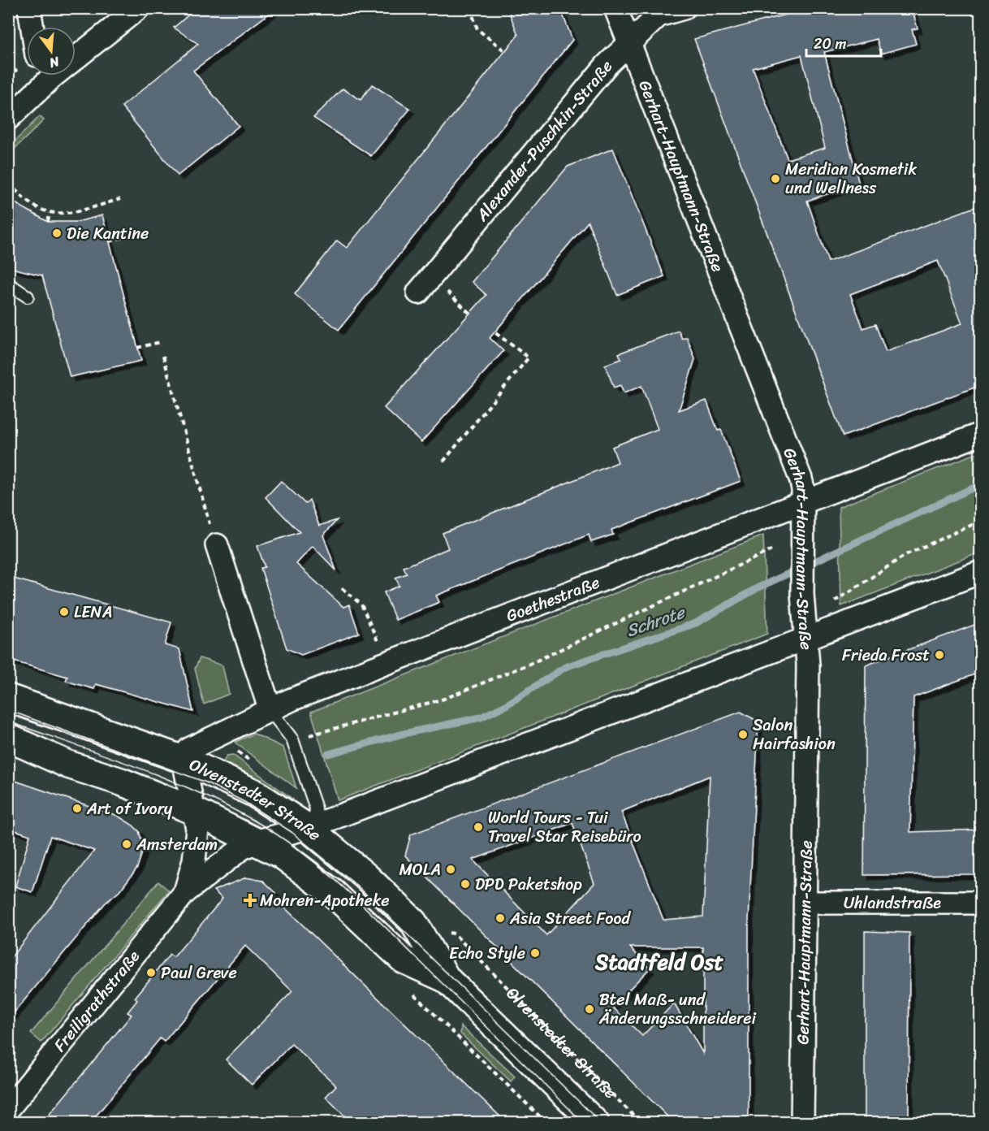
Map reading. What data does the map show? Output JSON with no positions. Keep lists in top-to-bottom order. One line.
{"streets":{"street":["Alexander-Puschkin-Straße","Gerhart-Hauptmann-Straße","Goethestraße","Olvenstedter Straße","Uhlandstraße","Freiligrathstraße"]},"crossings":[["Alexander-Puschkin-Straße","Gerhart-Hauptmann-Straße"],["Gerhart-Hauptmann-Straße","Goethestraße"],["Gerhart-Hauptmann-Straße","Uhlandstraße"],["Goethestraße","Olvenstedter Straße"],["Olvenstedter Straße","Freiligrathstraße"]],"districts":["Stadtfeld Ost"],"water":["Schrote"],"places":{"other":["Meridian Kosmetik und Wellness","Die Kantine","LENA","Frieda Frost","Salon Hairfashion","Art of Ivory","World Tours - Tui Travel Star Reisebüro","Amsterdam","MOLA","DPD Paketshop","Asia Street Food","Echo Style","Paul Greve","Btel Maß- und Änderungsschneiderei"],"health":["Mohren-Apotheke"]},"scale_bar":"20 m","north":"bottom"}
